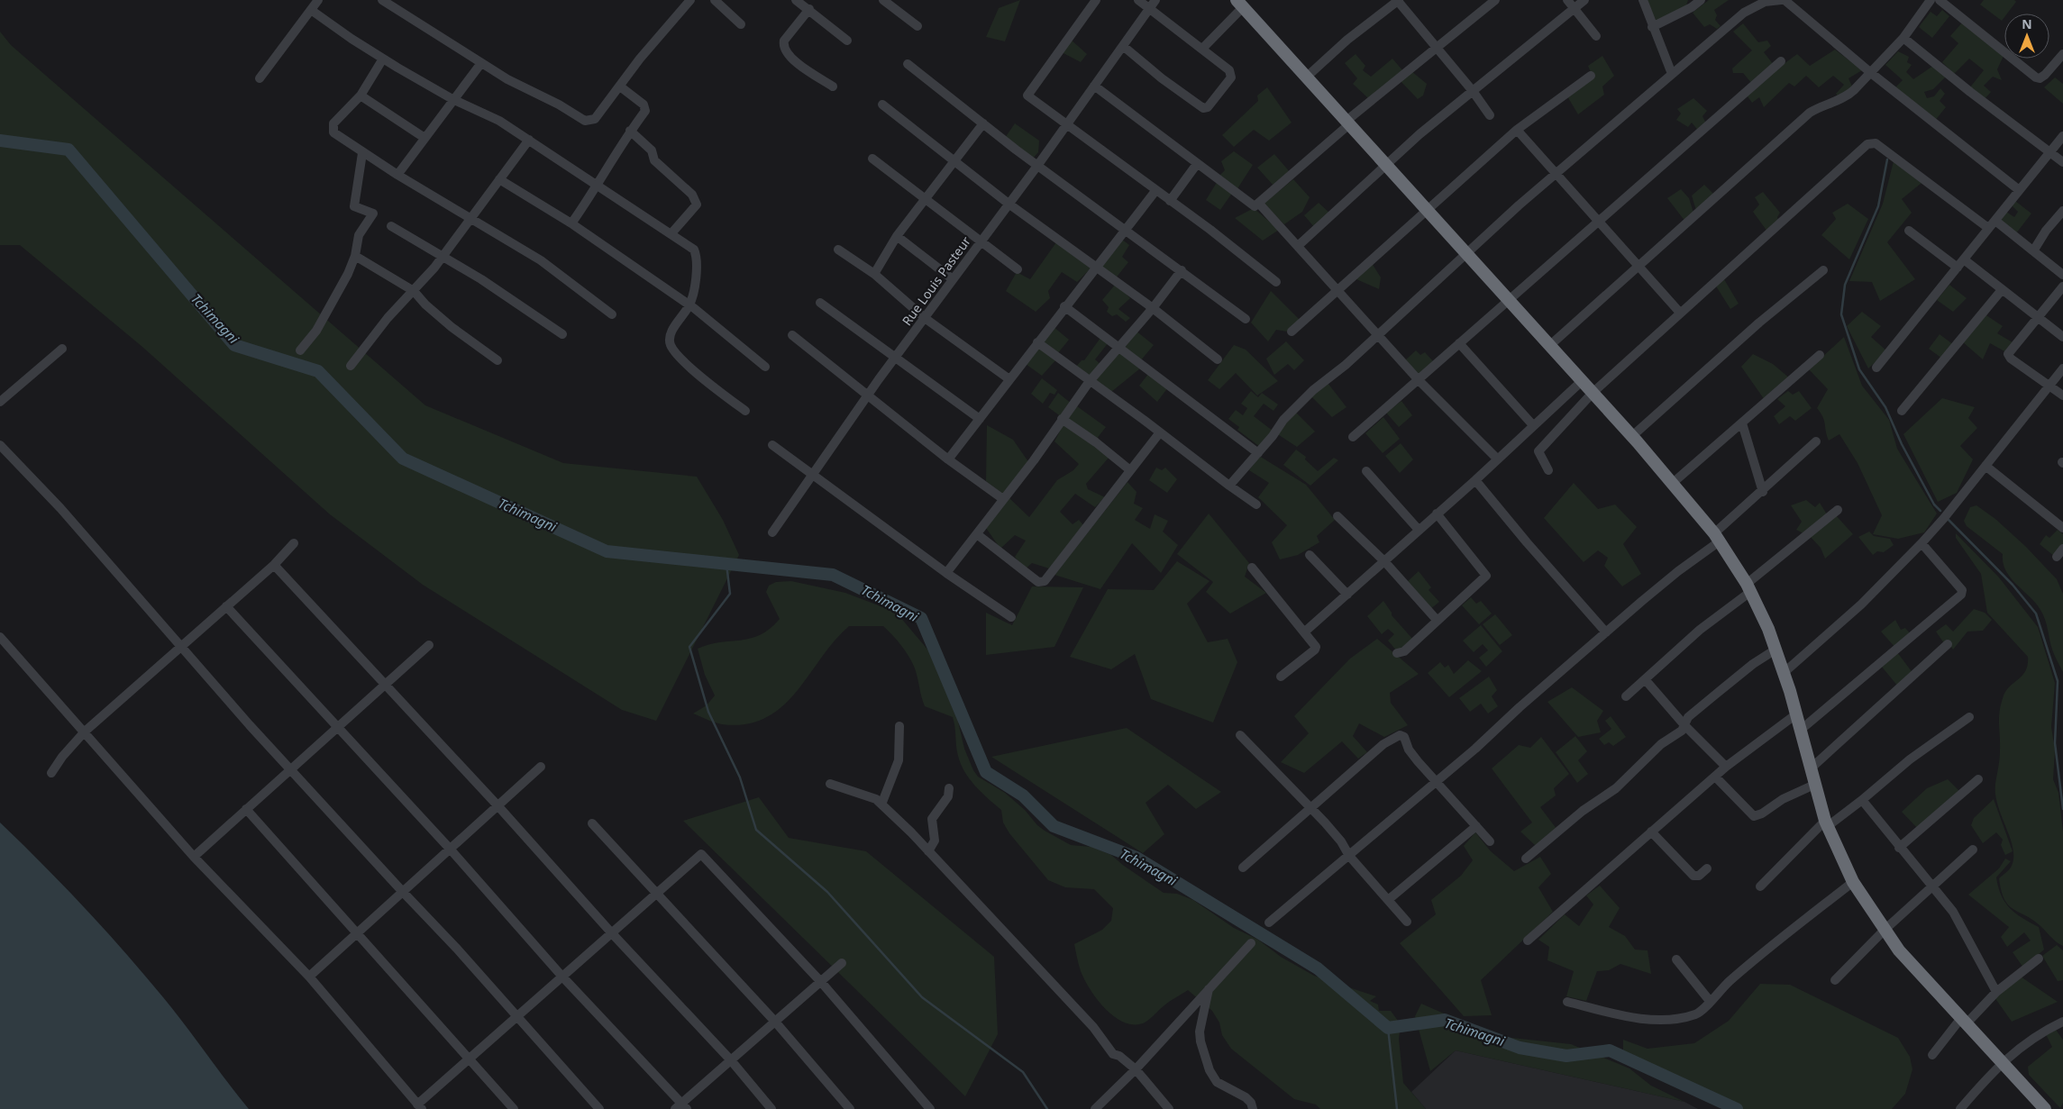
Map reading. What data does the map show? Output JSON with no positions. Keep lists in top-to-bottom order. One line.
{"streets":{"street":["Rue Louis Pasteur"]},"water":["Tchimagni"],"north":"top"}
